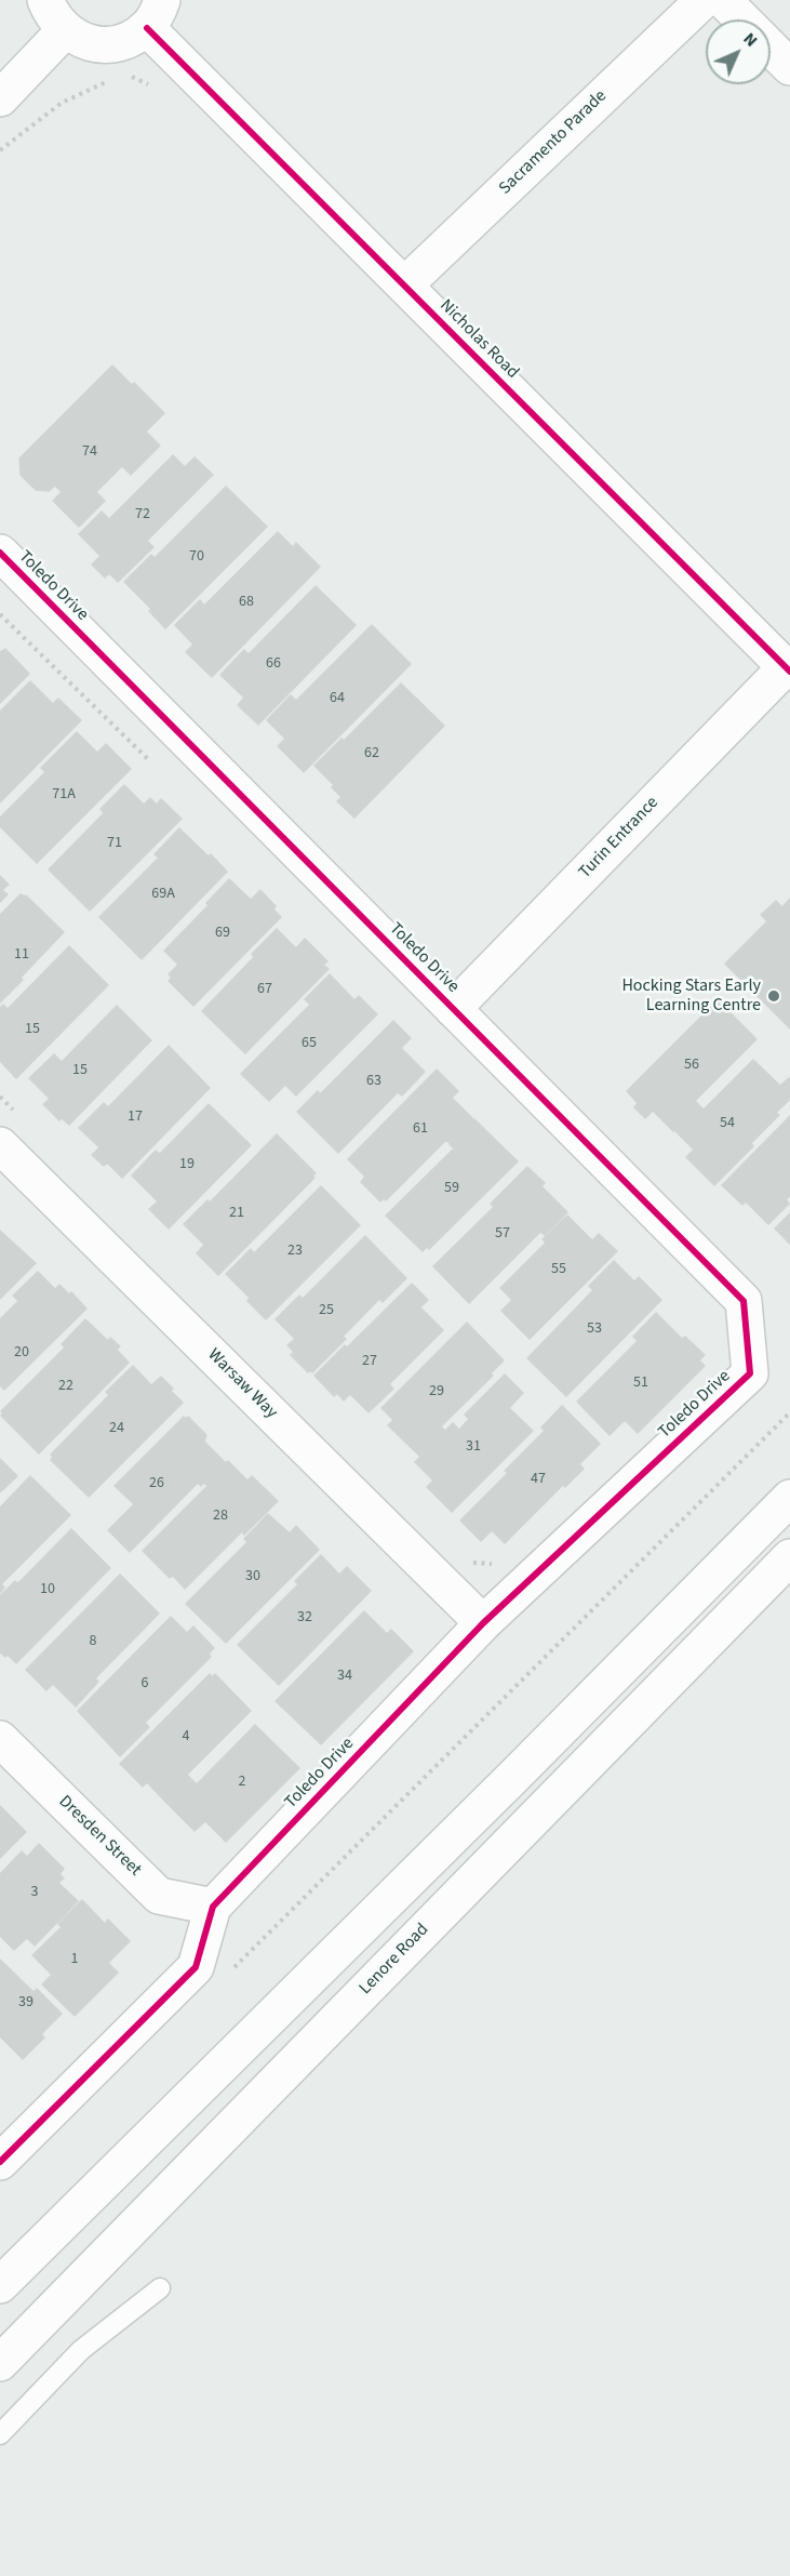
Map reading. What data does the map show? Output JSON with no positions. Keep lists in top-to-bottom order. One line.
{"streets":{"street":["Sacramento Parade","Nicholas Road","Toledo Drive","Turin Entrance","Warsaw Way","Dresden Street","Lenore Road"]},"crossings":[["Sacramento Parade","Nicholas Road"],["Nicholas Road","Turin Entrance"],["Toledo Drive","Turin Entrance"],["Toledo Drive","Warsaw Way"],["Toledo Drive","Dresden Street"]],"places":["Hocking Stars Early Learning Centre"],"house_numbers":["74","72","70","68","66","64","62","71A","71","69A","69","11","67","15","65","56","15","63","17","54","61","19","59","21","57","23","55","25","53","20","27","51","22","29","24","31","47","26","28","30","10","32","8","34","6","4","2","3","1","39"],"north":"top right"}
